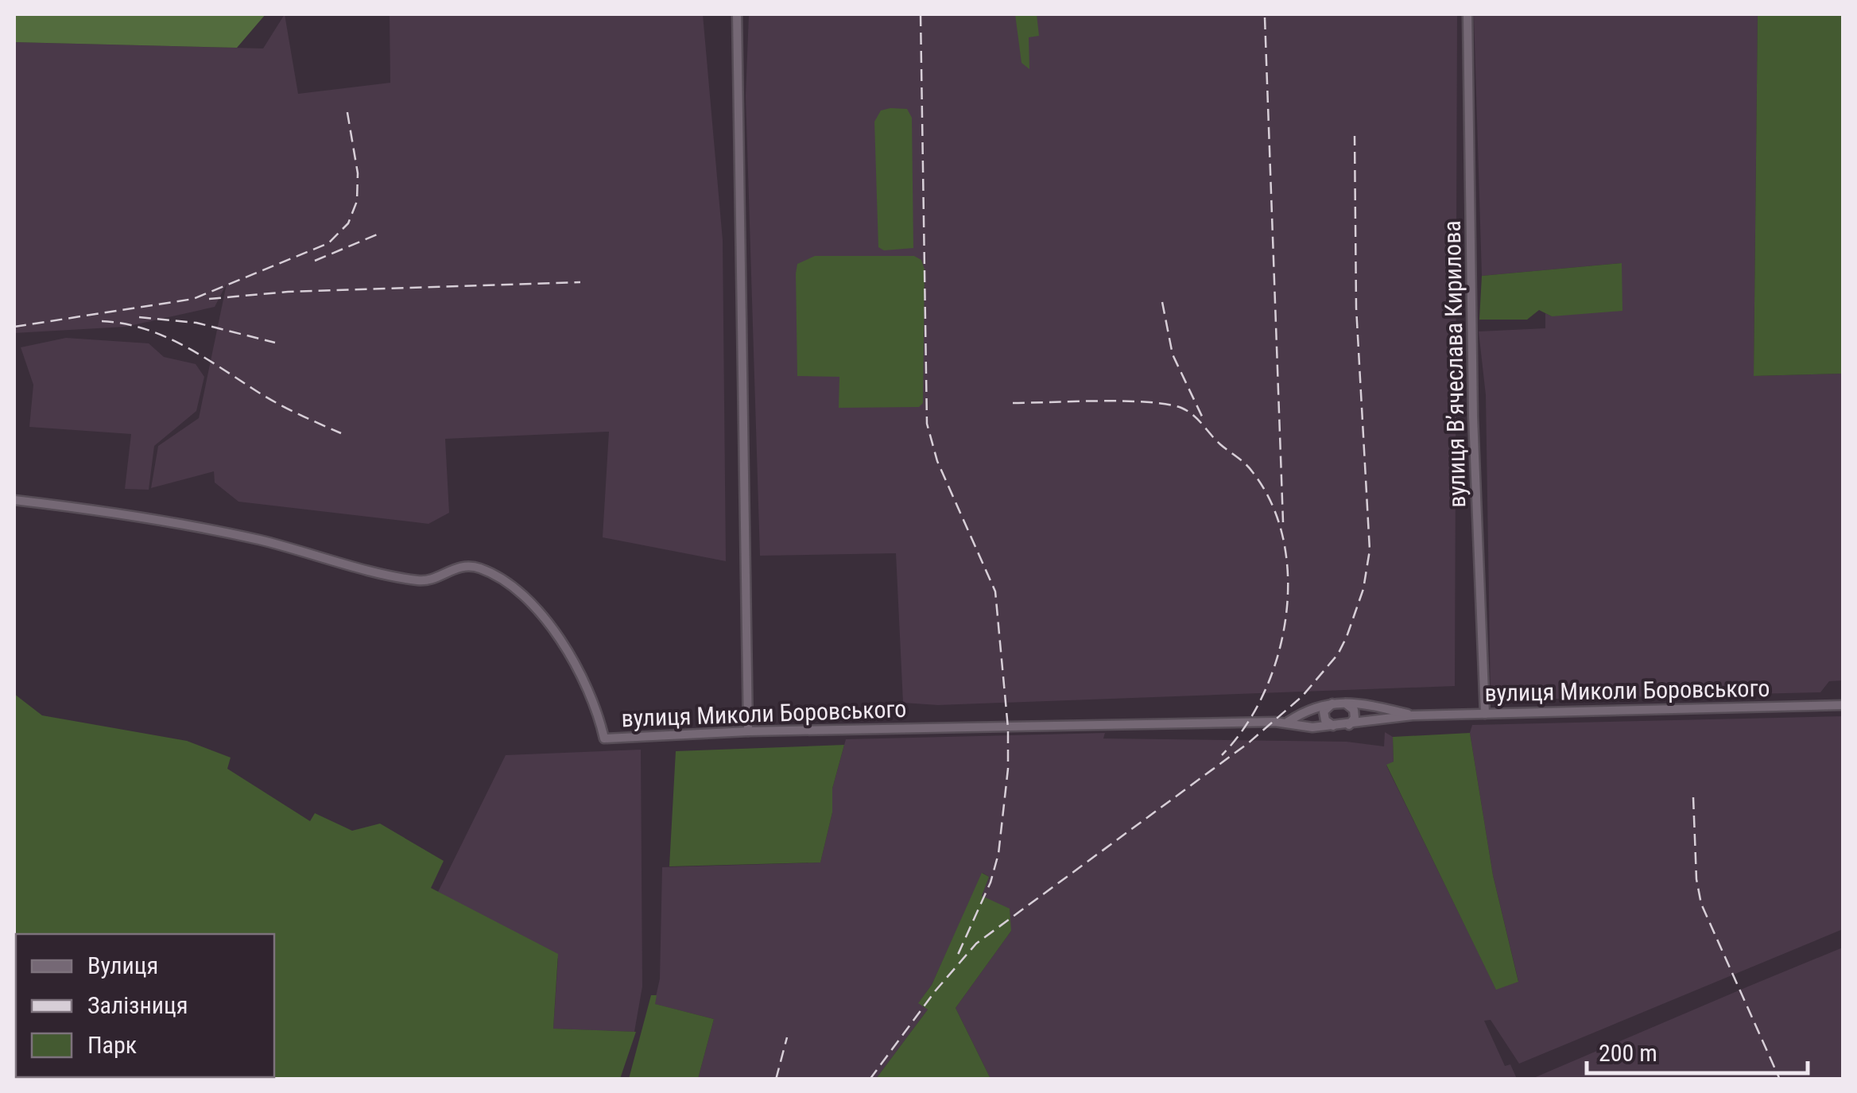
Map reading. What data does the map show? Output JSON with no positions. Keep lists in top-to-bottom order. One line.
{"streets":{"street":["вулиця Вʼячеслава Кирилова","вулиця Миколи Боровського"]},"crossings":[["вулиця Вʼячеслава Кирилова","вулиця Миколи Боровського"]],"legend":["Вулиця","Залізниця","Парк"],"scale_bar":"200 m"}
